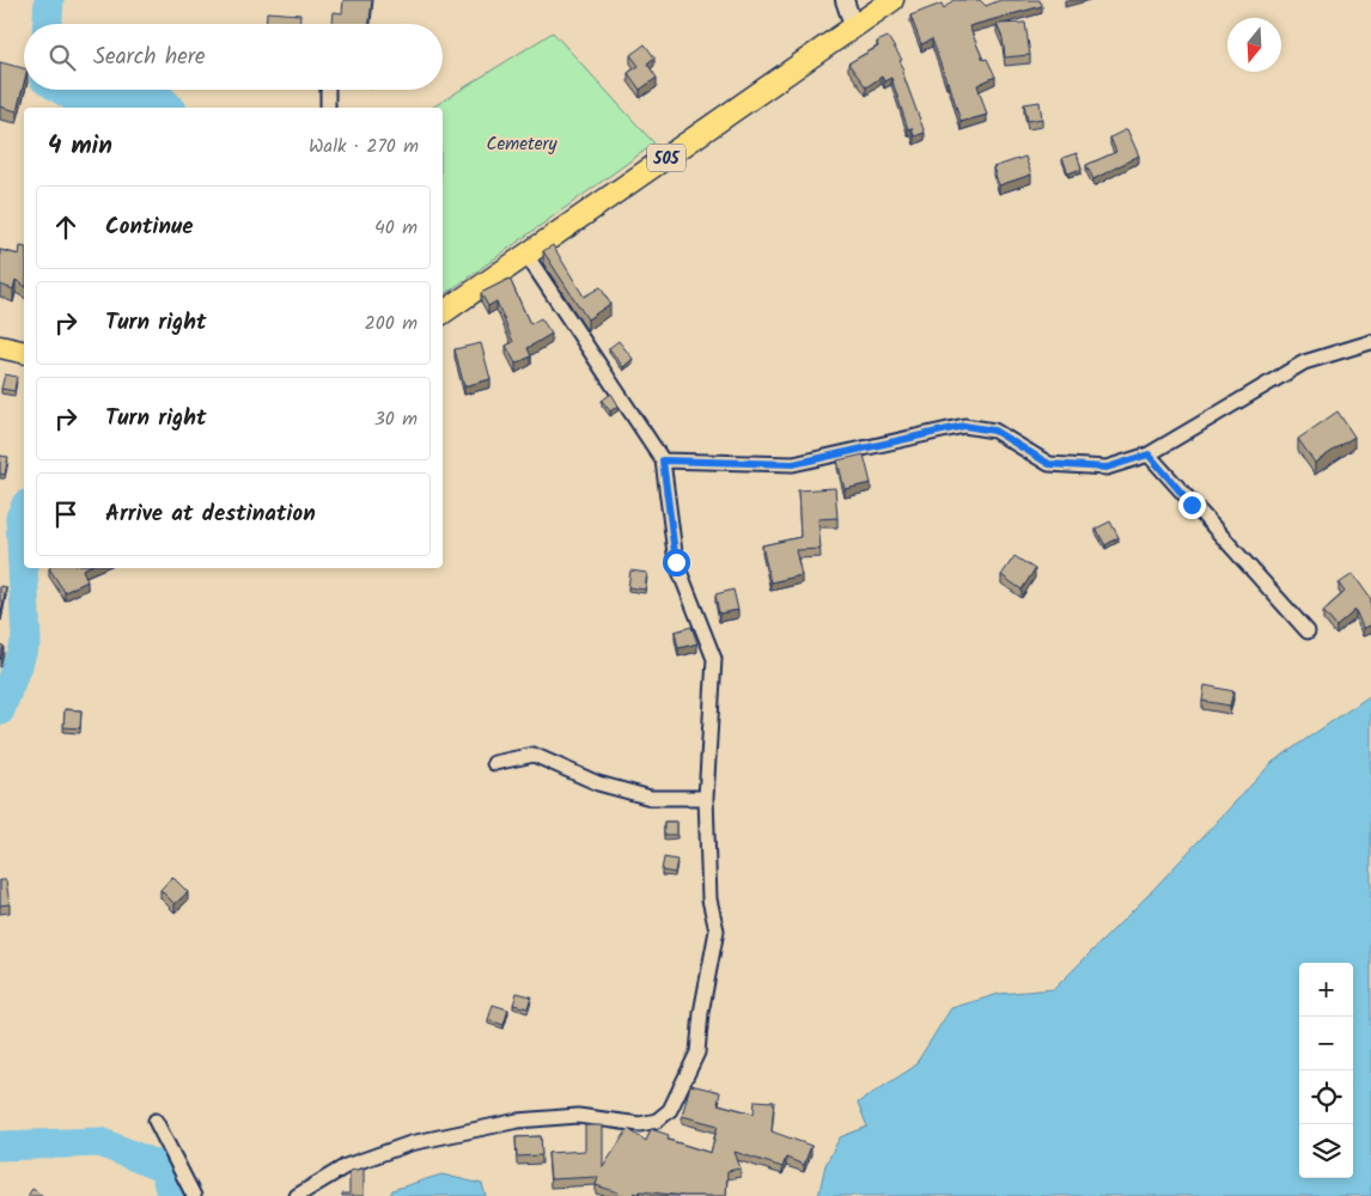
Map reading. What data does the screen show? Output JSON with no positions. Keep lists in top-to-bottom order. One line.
{"streets":{"main road":["505"]},"parks":["Cemetery"],"north":"bottom","page":{"search":"Search here","heading":["4 min","Walk · 270 m"],"list":[["Continue","40 m"],["Turn right","200 m"],["Turn right","30 m"],"Arrive at destination"],"map_buttons":["+","−"]}}
